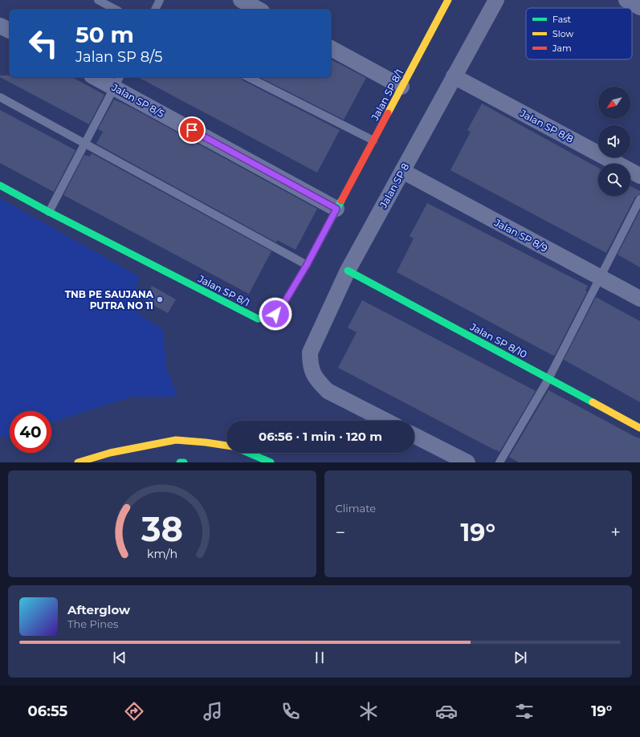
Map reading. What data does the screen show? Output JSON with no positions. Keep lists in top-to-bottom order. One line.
{"streets":{"main road":["Jalan SP 8/1","Jalan SP 8/10"],"street":["Jalan SP 8/5","Jalan SP 8/8","Jalan SP 8","Jalan SP 8/9"]},"crossings":[["Jalan SP 8/1","Jalan SP 8/5"],["Jalan SP 8/8","Jalan SP 8"],["Jalan SP 8","Jalan SP 8/9"],["Jalan SP 8","Jalan SP 8/10"]],"places":["TNB PE SAUJANA PUTRA NO 11"],"legend":["Fast","Slow","Jam"],"north":"bottom left","page":{"turn":["50 m","Jalan SP 8/5"],"limit":"40","trip":"06:56 · 1 min · 120 m","tile":"Climate","heat":["−","19°","+"],"song":["Afterglow","The Pines"],"tabs":["06:55","19°"],"gauge":["38","km/h"]}}
